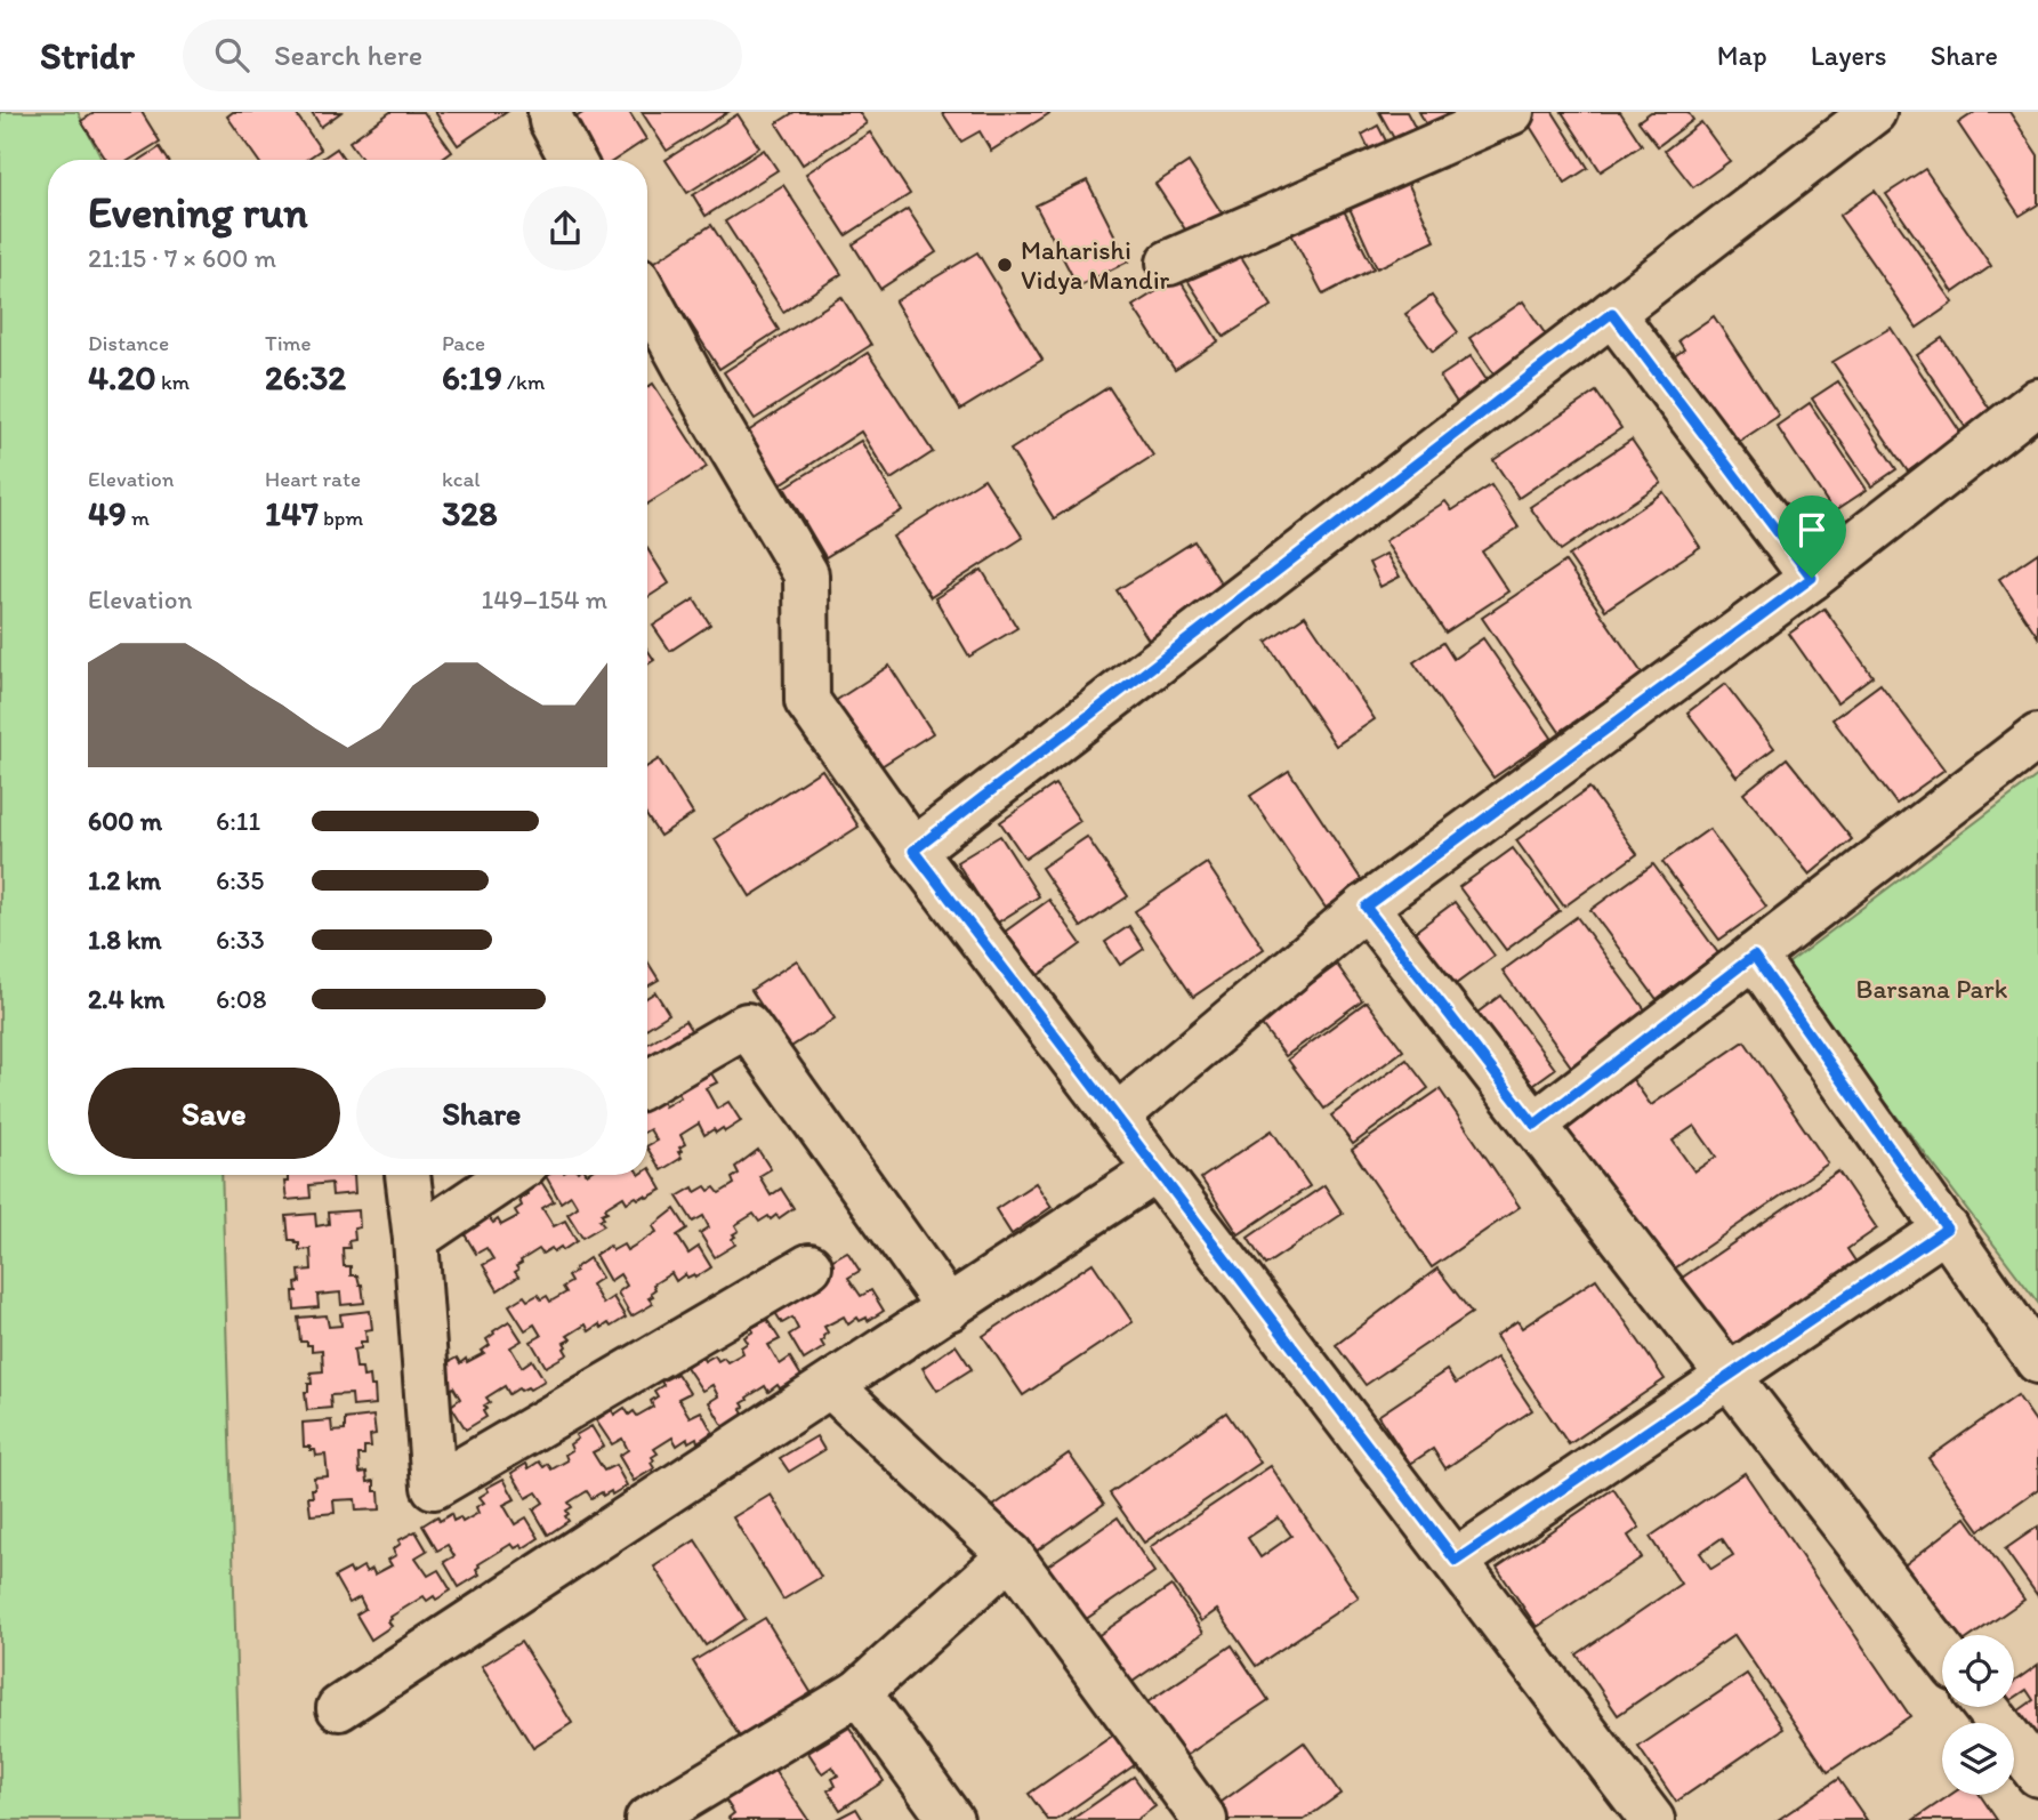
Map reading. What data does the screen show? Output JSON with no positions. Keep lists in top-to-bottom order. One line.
{"parks":["Barsana Park"],"places":["Maharishi Vidya Mandir"],"page":{"header":"Stridr","search":"Search here","nav":["Map","Layers","Share"],"heading":["Evening run","21:15 · 7 × 600 m"],"stats":[["Distance","4.20 km"],["Time","26:32"],["Pace","6:19 /km"],["Elevation","49 m"],["Heart rate","147 bpm"],["kcal","328"]],"chart":["Elevation","149–154 m"],"list":[{"name":"600 m","note":"6:11"},{"name":"1.2 km","note":"6:35"},{"name":"1.8 km","note":"6:33"},{"name":"2.4 km","note":"6:08"}],"buttons":["Save","Share"]}}
